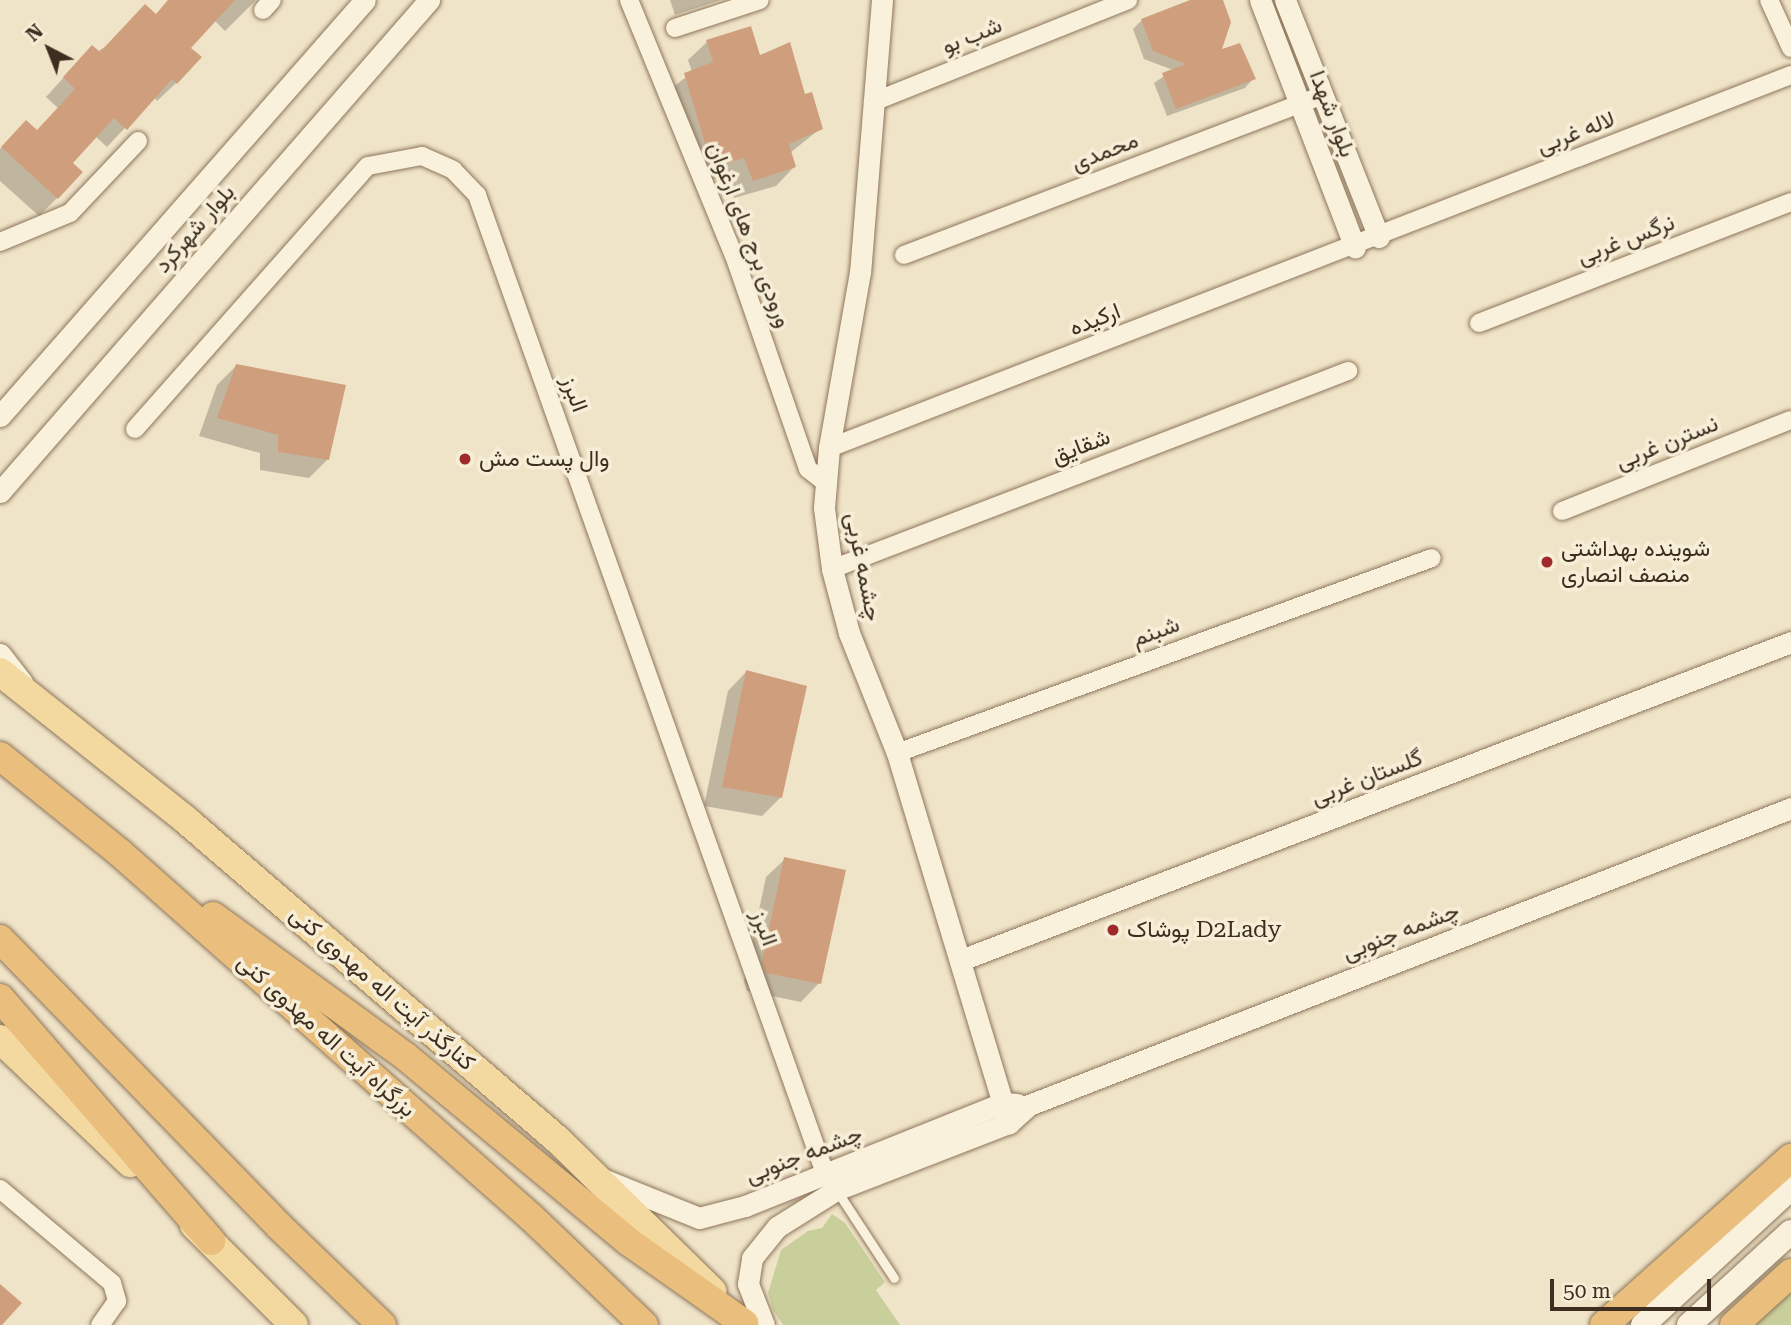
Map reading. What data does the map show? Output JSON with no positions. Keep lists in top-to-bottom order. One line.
{"streets":{"highway":["بزرگراه آیت اله مهدوی کنی"],"main road":["کنارگذر آیت اله مهدوی کنی"],"street":["شب بو","بلوار شهدا","لاله غربی","محمدی","بلوار شهرکرد","ورودی برج های ارغوان","نرگس غربی","ارکیده","البرز","نسترن غربی","شقایق","چشمه غربی","شبنم","گلستان غربی","چشمه جنوبی"]},"crossings":[["شب بو","چشمه غربی"],["بلوار شهدا","لاله غربی"],["بلوار شهدا","محمدی"],["بلوار شهدا","ارکیده"],["لاله غربی","ارکیده"],["ورودی برج های ارغوان","چشمه غربی"],["ارکیده","چشمه غربی"],["البرز","چشمه جنوبی"],["شقایق","چشمه غربی"],["چشمه غربی","شبنم"],["چشمه غربی","گلستان غربی"],["چشمه غربی","چشمه جنوبی"],["چشمه جنوبی","کنارگذر آیت اله مهدوی کنی"]],"places":["وال پست مش","شوینده بهداشتی منصف انصاری","پوشاک D2Lady"],"scale_bar":"50 m","north":"top left"}
